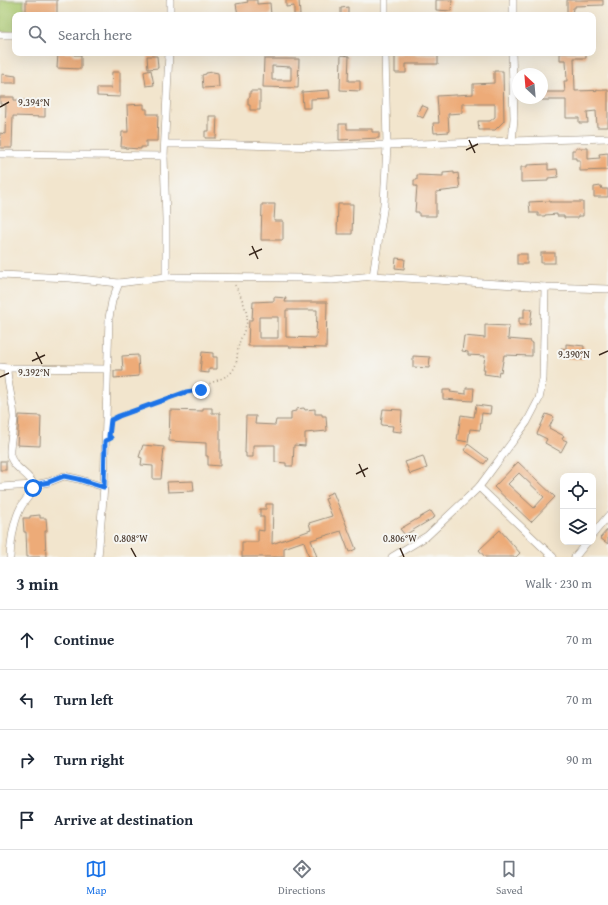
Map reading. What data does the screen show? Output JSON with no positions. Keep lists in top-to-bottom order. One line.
{"north":"top left","page":{"search":"Search here","heading":["3 min","Walk · 230 m"],"list":[["Continue","70 m"],["Turn left","70 m"],["Turn right","90 m"],"Arrive at destination"],"nav":["Map","Directions","Saved"]},"coordinates":["9.394°N","9.390°N","9.392°N","0.808°W","0.806°W"]}
